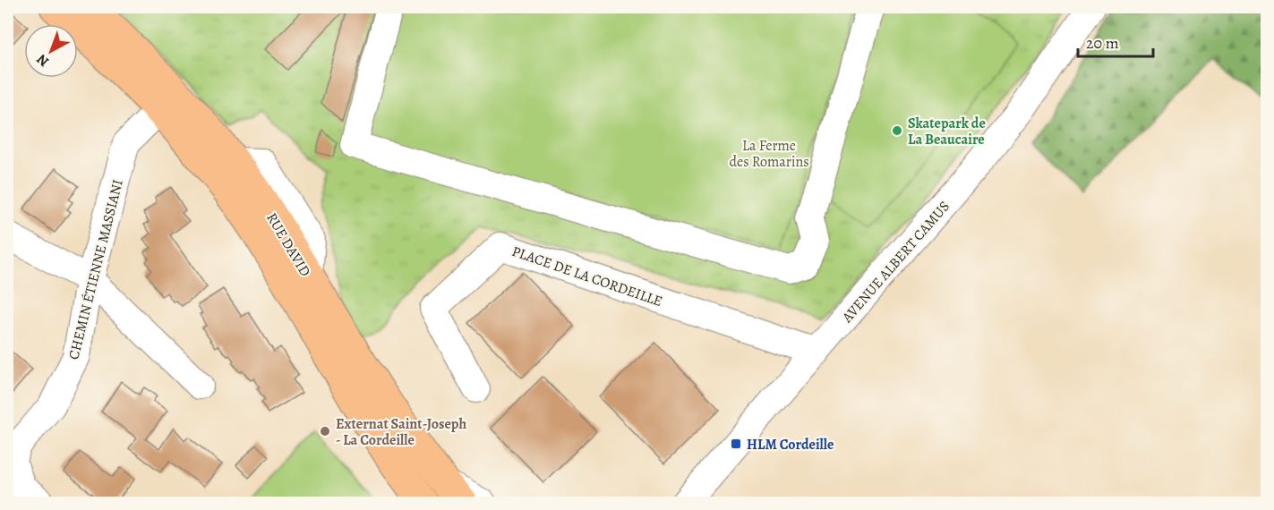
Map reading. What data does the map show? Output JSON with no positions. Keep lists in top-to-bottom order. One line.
{"streets":{"main road":["RUE DAVID"],"street":["AVENUE ALBERT CAMUS","CHEMIN ÉTIENNE MASSIANI","PLACE DE LA CORDEILLE"]},"crossings":[["RUE DAVID","CHEMIN ÉTIENNE MASSIANI"],["AVENUE ALBERT CAMUS","PLACE DE LA CORDEILLE"]],"parks":["La Ferme des Romarins"],"places":{"other":["Skatepark de La Beaucaire","Externat Saint-Joseph - La Cordeille"],"transit":["HLM Cordeille"]},"scale_bar":"20 m","north":"bottom left"}
